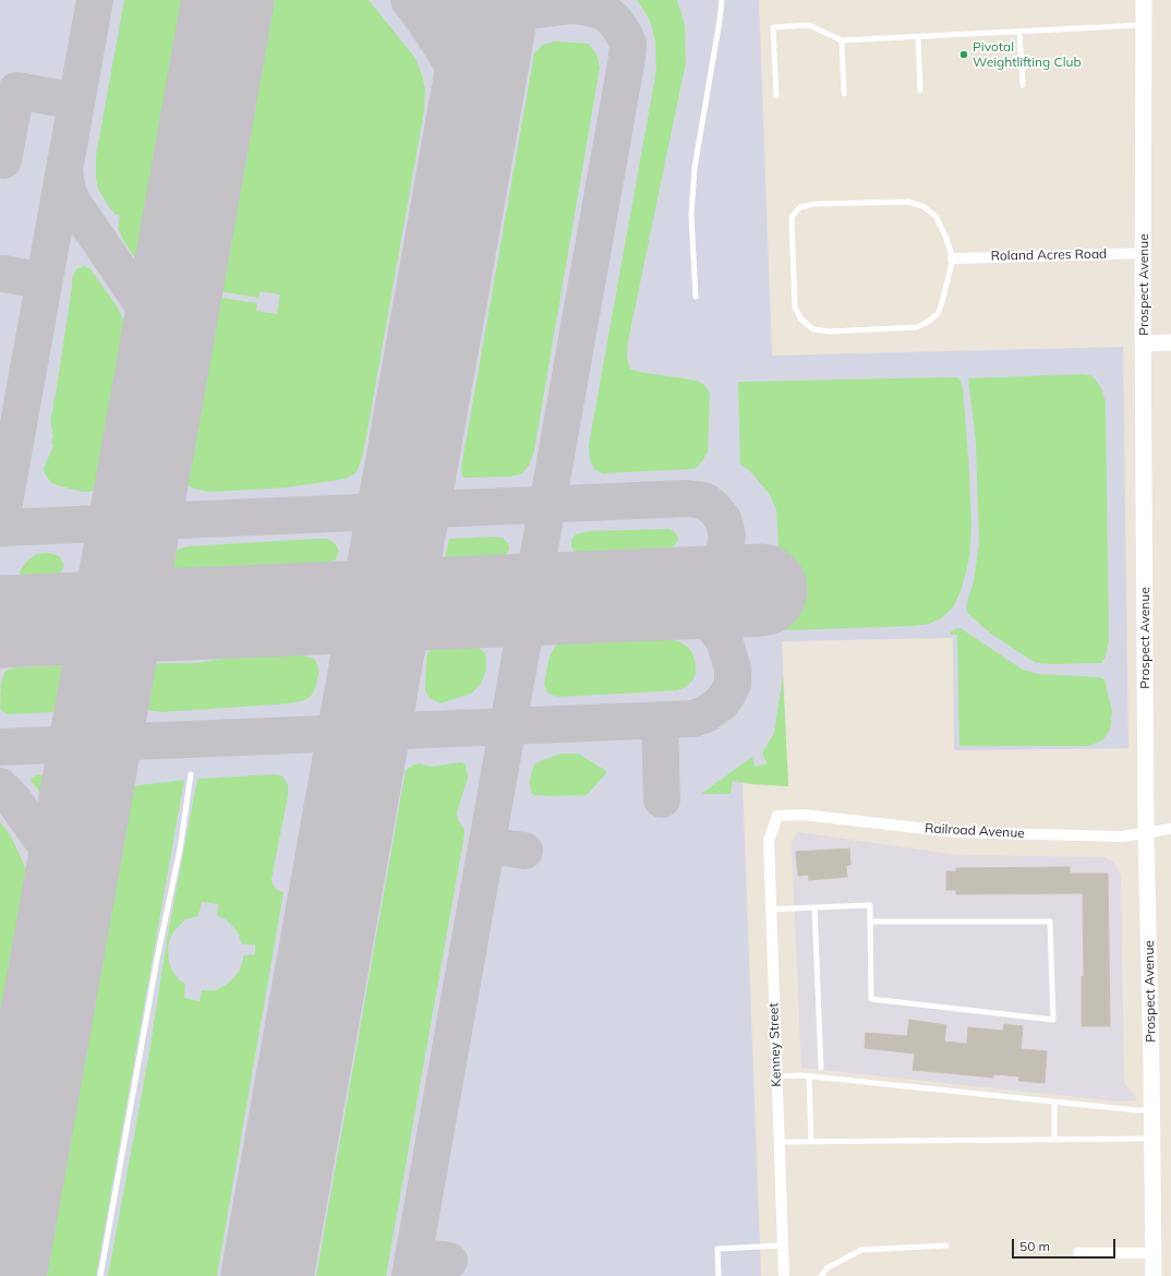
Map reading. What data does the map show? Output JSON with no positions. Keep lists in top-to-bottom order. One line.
{"streets":{"main road":["Prospect Avenue"],"street":["Roland Acres Road","Railroad Avenue","Kenney Street"]},"crossings":[["Roland Acres Road","Prospect Avenue"],["Prospect Avenue","Railroad Avenue"],["Railroad Avenue","Kenney Street"]],"places":["Pivotal Weightlifting Club"],"scale_bar":"50 m"}
